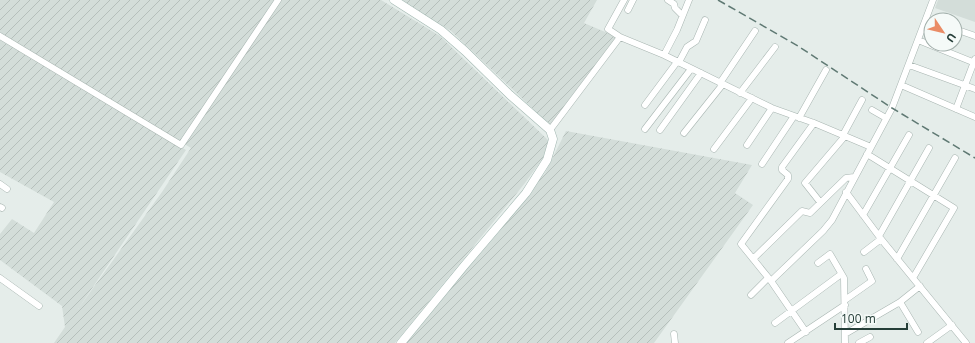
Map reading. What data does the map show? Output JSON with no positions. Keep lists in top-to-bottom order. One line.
{"scale_bar":"100 m","north":"bottom right"}
